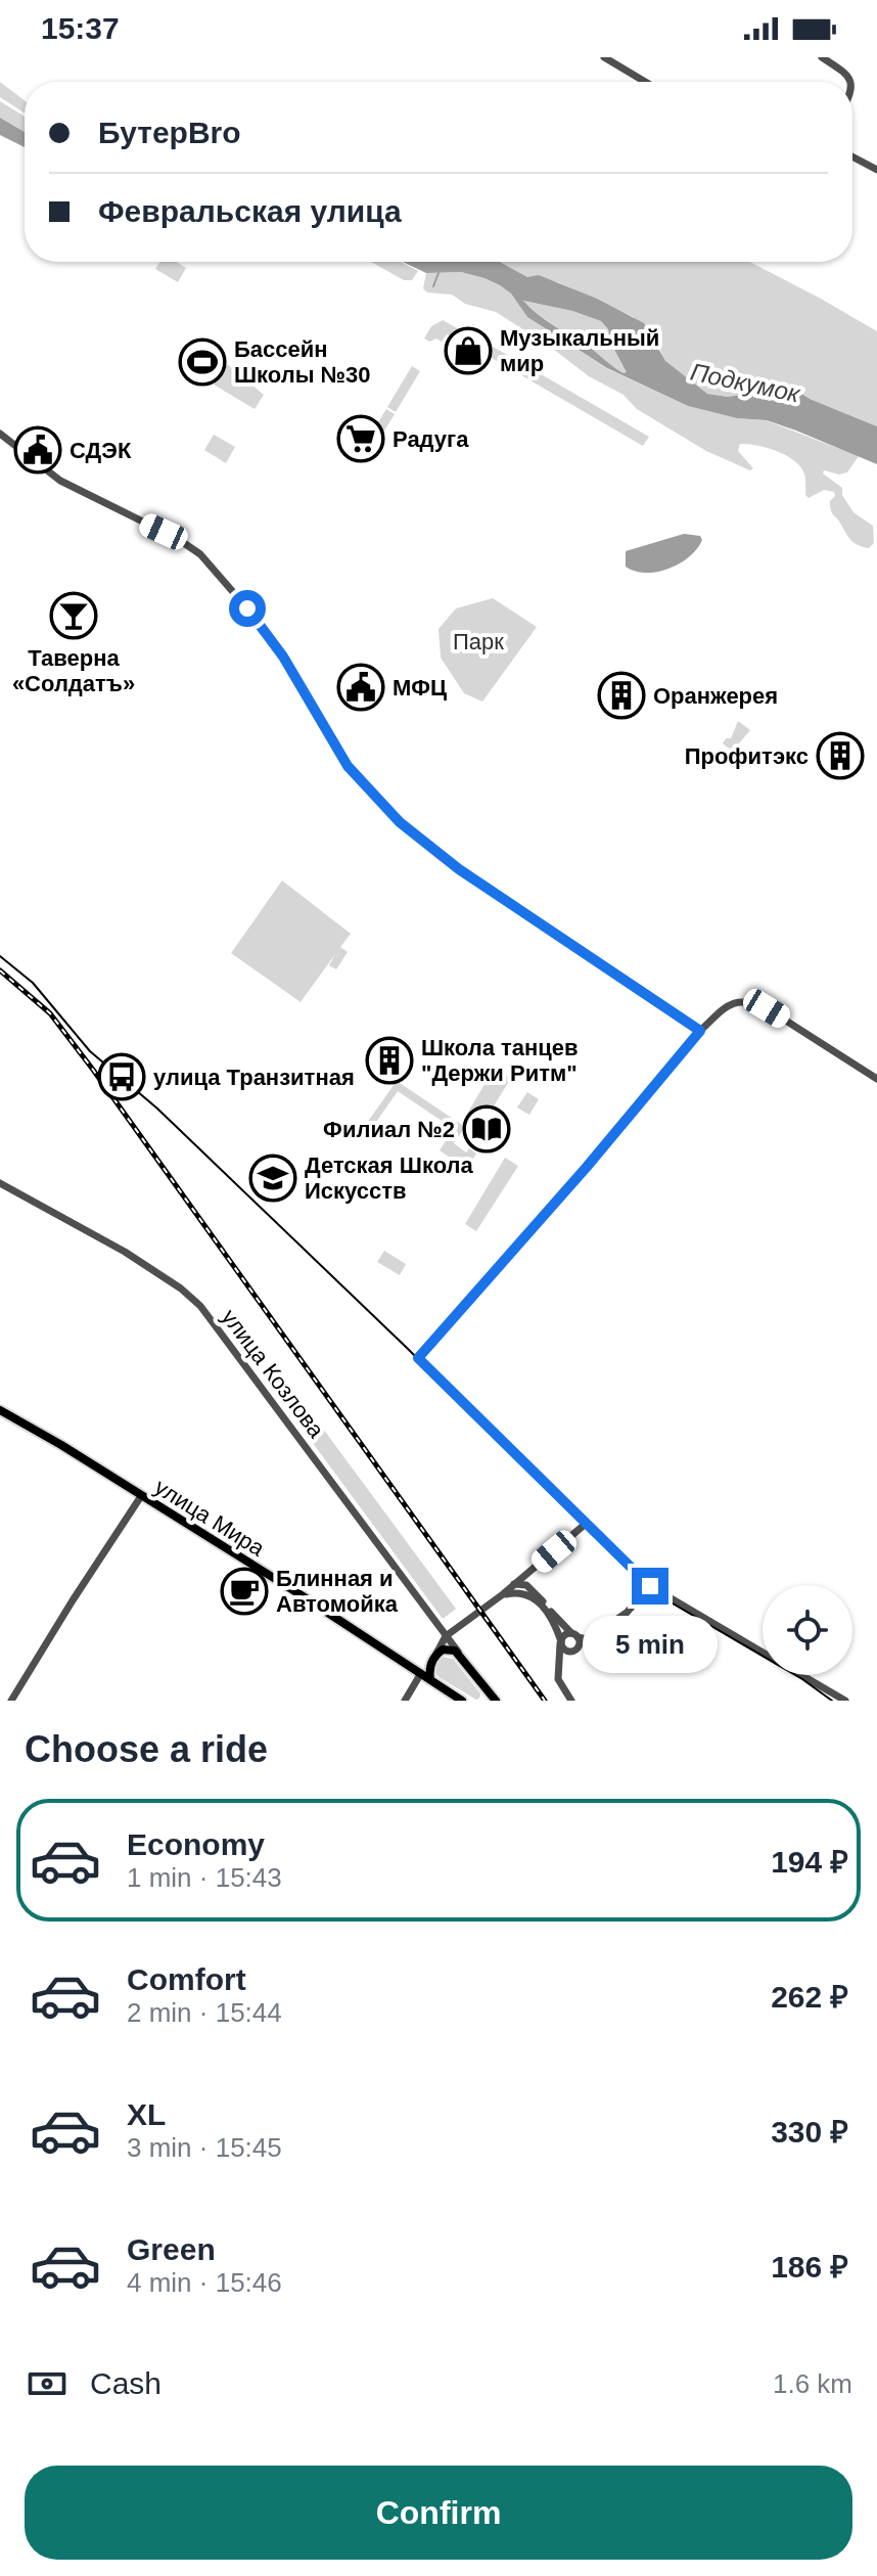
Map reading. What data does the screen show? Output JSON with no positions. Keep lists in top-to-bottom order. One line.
{"streets":{"main road":["улица Мира"],"street":["улица Козлова"]},"water":["Подкумок"],"parks":["Парк"],"places":{"shop":["Музыкальный мир"],"sports":["Бассейн Школы №30"],"supermarket":["Радуга"],"public building":["СДЭК","МФЦ"],"bar":["Таверна «Солдатъ»"],"building":["Оранжерея","Профитэкс","Школа танцев \"Держи Ритм\""],"bus stop":["улица Транзитная"],"library":["Филиал №2"],"school or university":["Детская Школа Искусств"],"cafe":["Блинная и Автомойка"]},"page":{"status":"15:37","banner":["БутерBro","Февральская улица"],"bubble":"5 min","heading":"Choose a ride","list":[{"name":"Economy","note":"1 min · 15:43","value":"194 ₽"},{"name":"Comfort","note":"2 min · 15:44","value":"262 ₽"},{"name":"XL","note":"3 min · 15:45","value":"330 ₽"},{"name":"Green","note":"4 min · 15:46","value":"186 ₽"}],"pay":["Cash","1.6 km"],"buttons":"Confirm"}}
